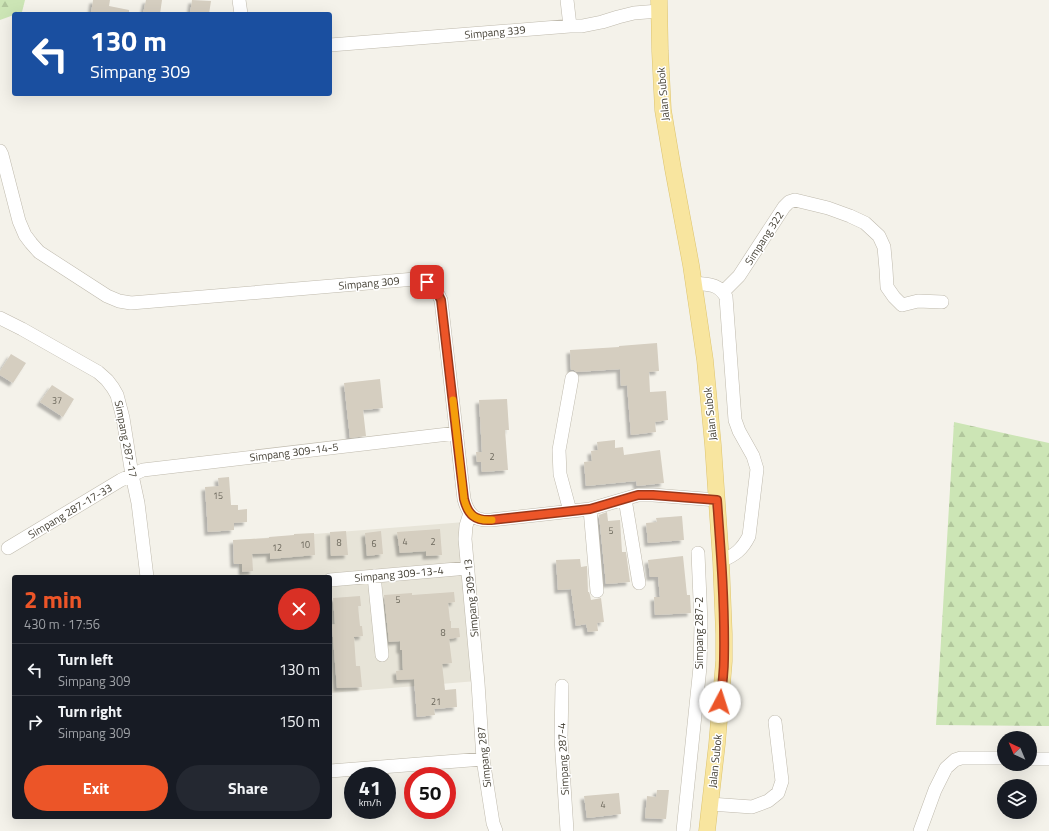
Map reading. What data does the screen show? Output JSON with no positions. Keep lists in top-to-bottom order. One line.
{"streets":{"main road":["Jalan Subok"],"street":["Simpang 339","Simpang 322","Simpang 309","Simpang 287-17","Simpang 309-14-5","Simpang 287-17-33","Simpang 309-13-4","Simpang 309-13","Simpang 287-2","Simpang 287","Simpang 287-4"]},"crossings":[["Simpang 339","Jalan Subok"],["Simpang 309","Simpang 309-14-5"],["Simpang 309","Simpang 309-13"],["Simpang 287-17","Simpang 309-14-5"],["Simpang 287-17","Simpang 287-17-33"],["Simpang 309-14-5","Simpang 287-17-33"],["Simpang 309-13-4","Simpang 309-13"],["Simpang 309-13","Simpang 287"]],"house_numbers":["37","2","15","5","4","2","8","6","10","12","5","8","21","4"],"north":"top left","page":{"turn":["130 m","Simpang 309"],"heading":["2 min","430 m · 17:56"],"list":[{"name":"Turn left","note":"Simpang 309","value":"130 m"},{"name":"Turn right","note":"Simpang 309","value":"150 m"}],"buttons":["Exit","Share"],"speed":"41 km/h","limit":"50"}}
